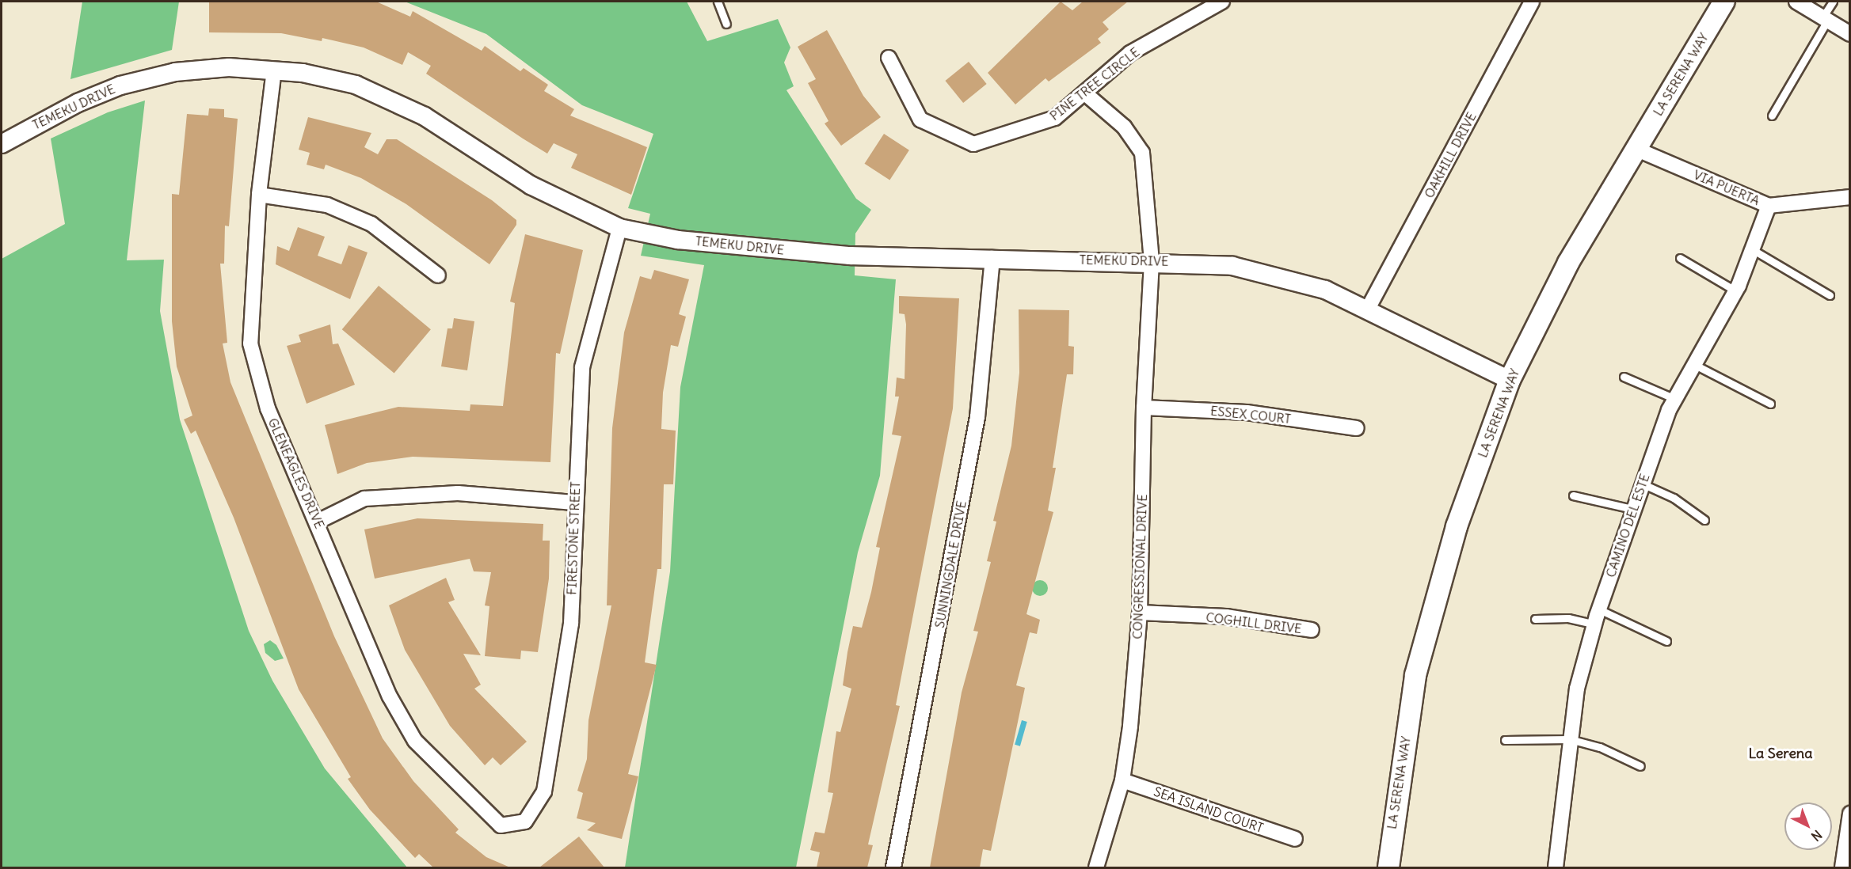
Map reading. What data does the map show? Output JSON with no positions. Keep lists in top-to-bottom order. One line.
{"streets":{"main road":["LA SERENA WAY"],"street":["PINE TREE CIRCLE","TEMEKU DRIVE","OAKHILL DRIVE","VIA PUERTA","ESSEX COURT","GLENEAGLES DRIVE","CAMINO DEL ESTE","FIRESTONE STREET","SUNNINGDALE DRIVE","CONGRESSIONAL DRIVE","COGHILL DRIVE","SEA ISLAND COURT"]},"crossings":[["LA SERENA WAY","TEMEKU DRIVE"],["LA SERENA WAY","VIA PUERTA"],["PINE TREE CIRCLE","CONGRESSIONAL DRIVE"],["TEMEKU DRIVE","OAKHILL DRIVE"],["TEMEKU DRIVE","GLENEAGLES DRIVE"],["TEMEKU DRIVE","FIRESTONE STREET"],["TEMEKU DRIVE","SUNNINGDALE DRIVE"],["TEMEKU DRIVE","CONGRESSIONAL DRIVE"],["VIA PUERTA","CAMINO DEL ESTE"],["ESSEX COURT","CONGRESSIONAL DRIVE"],["GLENEAGLES DRIVE","FIRESTONE STREET"],["CONGRESSIONAL DRIVE","COGHILL DRIVE"],["CONGRESSIONAL DRIVE","SEA ISLAND COURT"]],"districts":["La Serena"],"north":"bottom right"}
